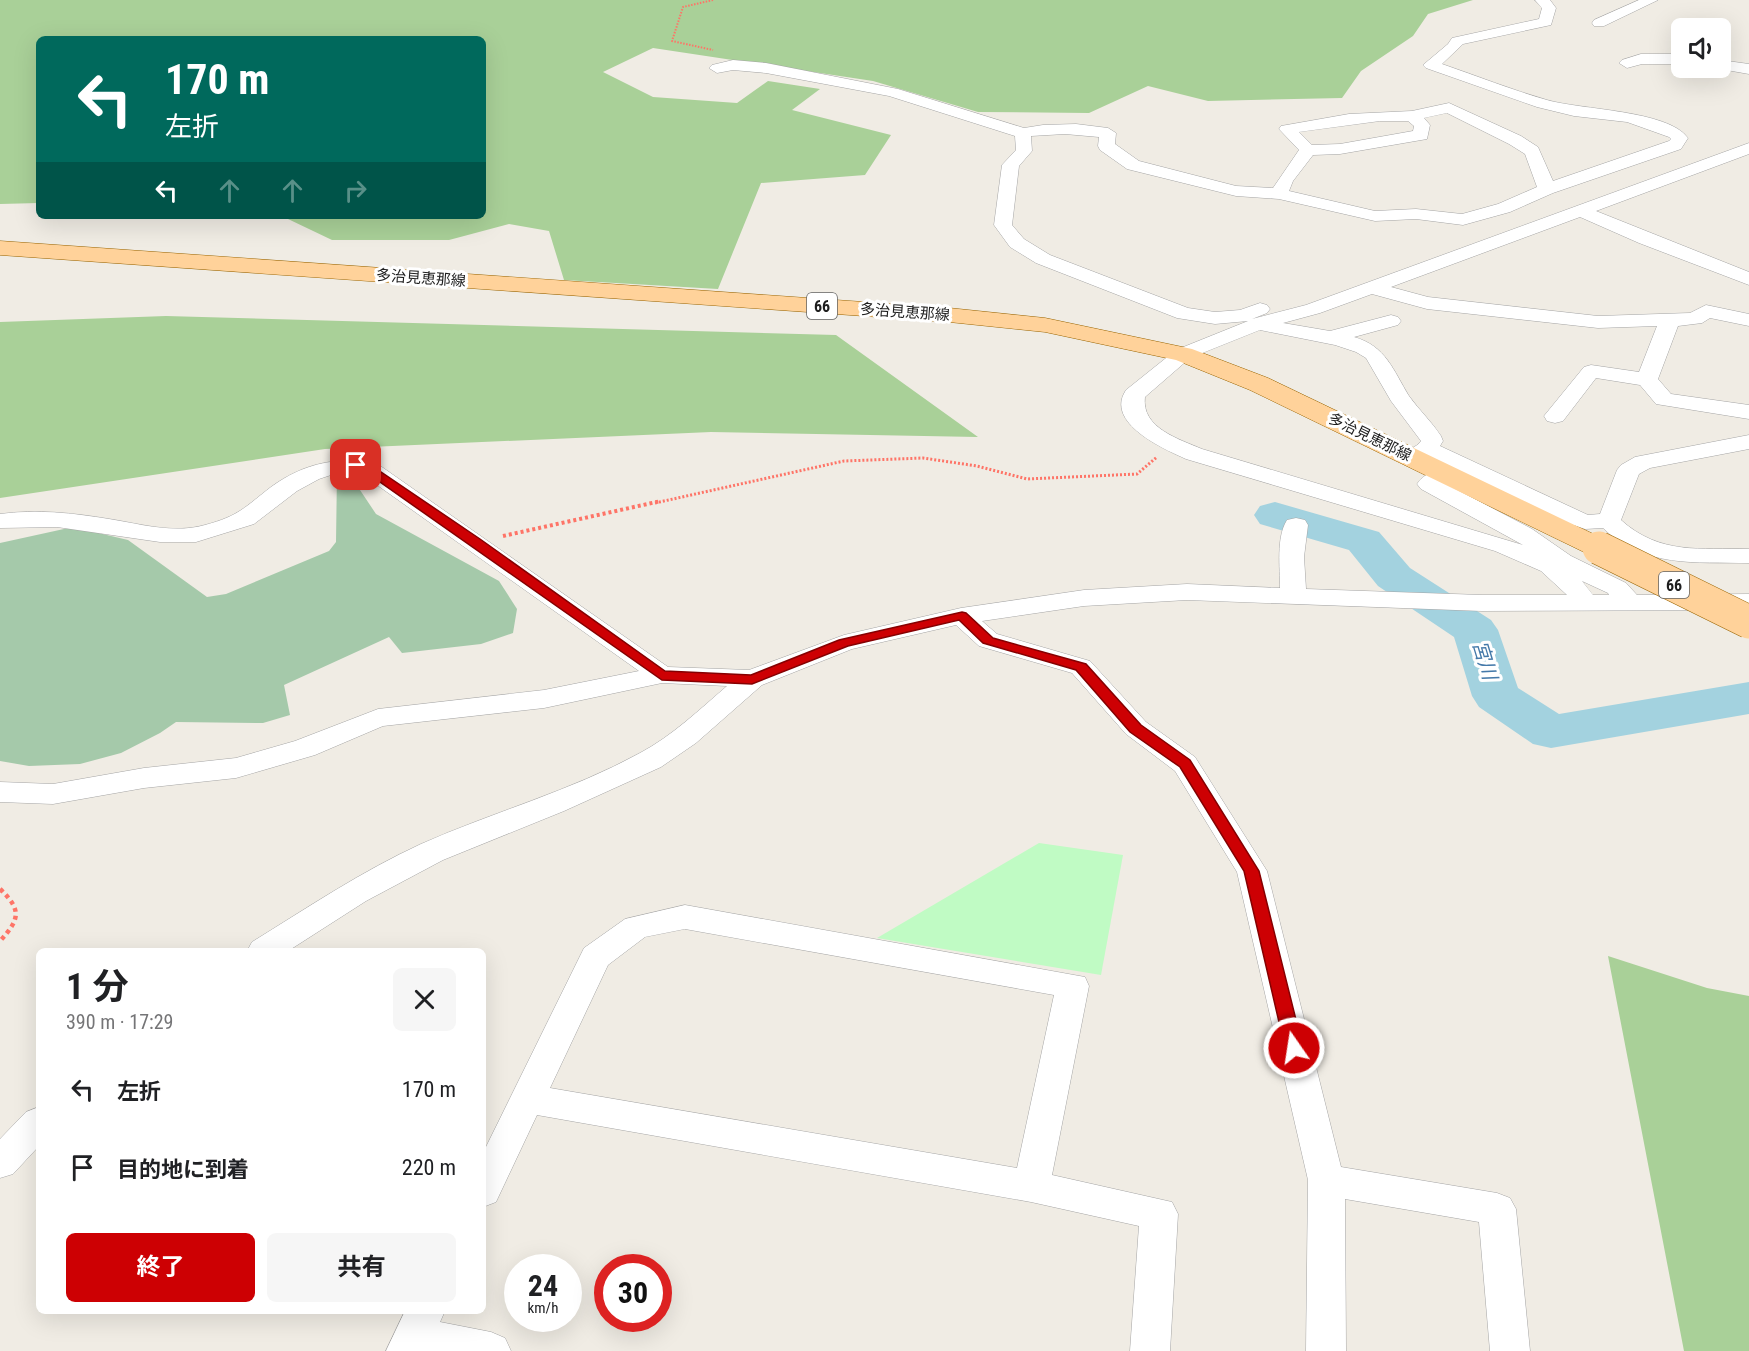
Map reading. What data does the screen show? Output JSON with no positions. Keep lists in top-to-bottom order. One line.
{"streets":{"main road":["多治見恵那線","66"]},"water":["宮川"],"page":{"turn":["170 m","左折"],"heading":["1 分","390 m · 17:29"],"list":[{"name":"左折","value":"170 m"},{"name":"目的地に到着","value":"220 m"}],"buttons":["終了","共有"],"speed":"24 km/h","limit":"30"}}
